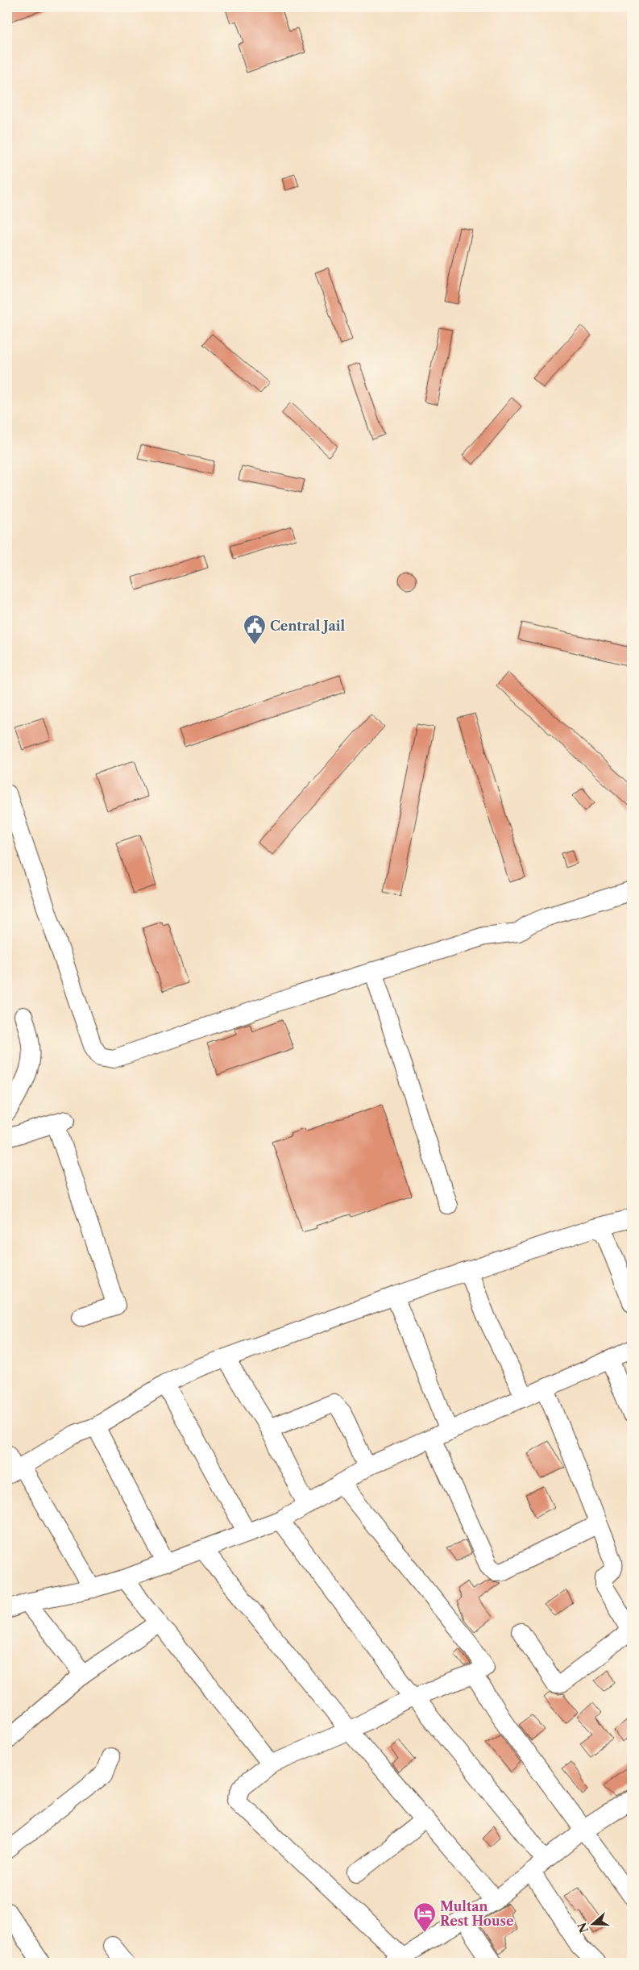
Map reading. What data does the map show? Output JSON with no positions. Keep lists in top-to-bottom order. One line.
{"places":{"public building":["Central Jail"],"hotel":["Multan Rest House"]},"north":"left"}
